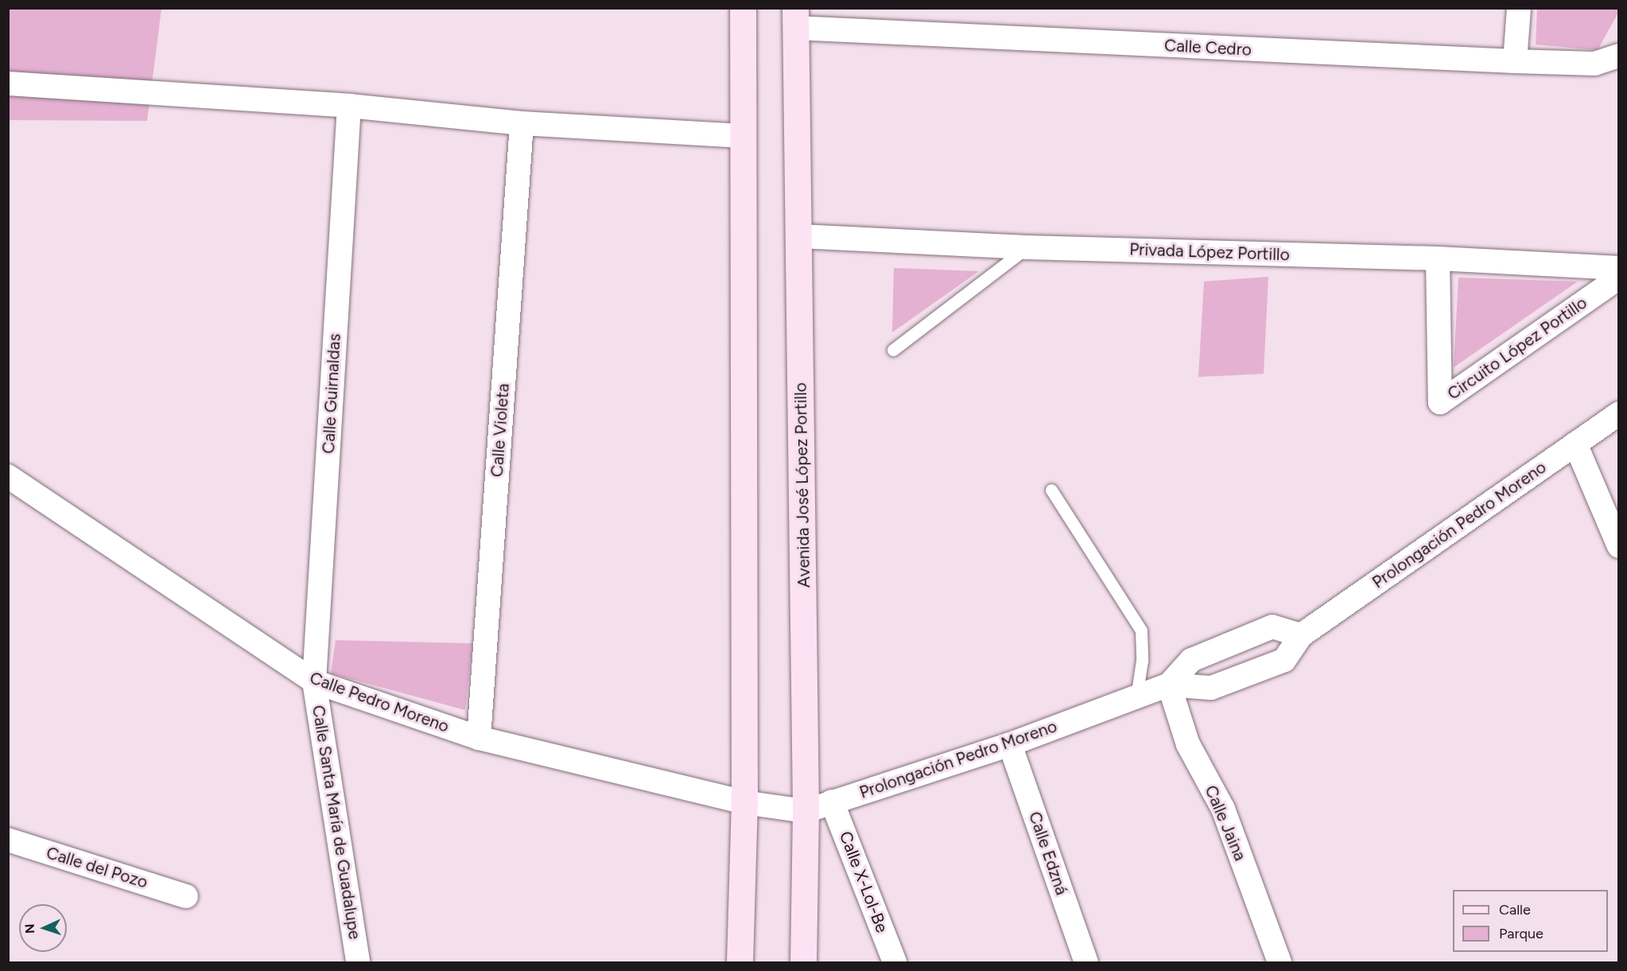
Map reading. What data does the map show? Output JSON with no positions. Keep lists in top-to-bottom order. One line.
{"streets":{"main road":["Avenida José López Portillo"],"street":["Calle Cedro","Privada López Portillo","Circuito López Portillo","Calle Guirnaldas","Calle Violeta","Prolongación Pedro Moreno","Calle Pedro Moreno","Calle Santa María de Guadalupe","Calle Jaina","Calle Edzná","Calle del Pozo","Calle X-Lol-Be"]},"crossings":[["Calle Cedro","Avenida José López Portillo"],["Privada López Portillo","Circuito López Portillo"],["Privada López Portillo","Avenida José López Portillo"],["Calle Guirnaldas","Calle Pedro Moreno"],["Calle Guirnaldas","Calle Santa María de Guadalupe"],["Calle Violeta","Calle Pedro Moreno"],["Avenida José López Portillo","Prolongación Pedro Moreno"],["Prolongación Pedro Moreno","Calle Pedro Moreno"],["Prolongación Pedro Moreno","Calle Jaina"],["Prolongación Pedro Moreno","Calle Edzná"],["Prolongación Pedro Moreno","Calle X-Lol-Be"],["Calle Pedro Moreno","Calle Santa María de Guadalupe"]],"legend":["Calle","Parque"],"north":"left"}
